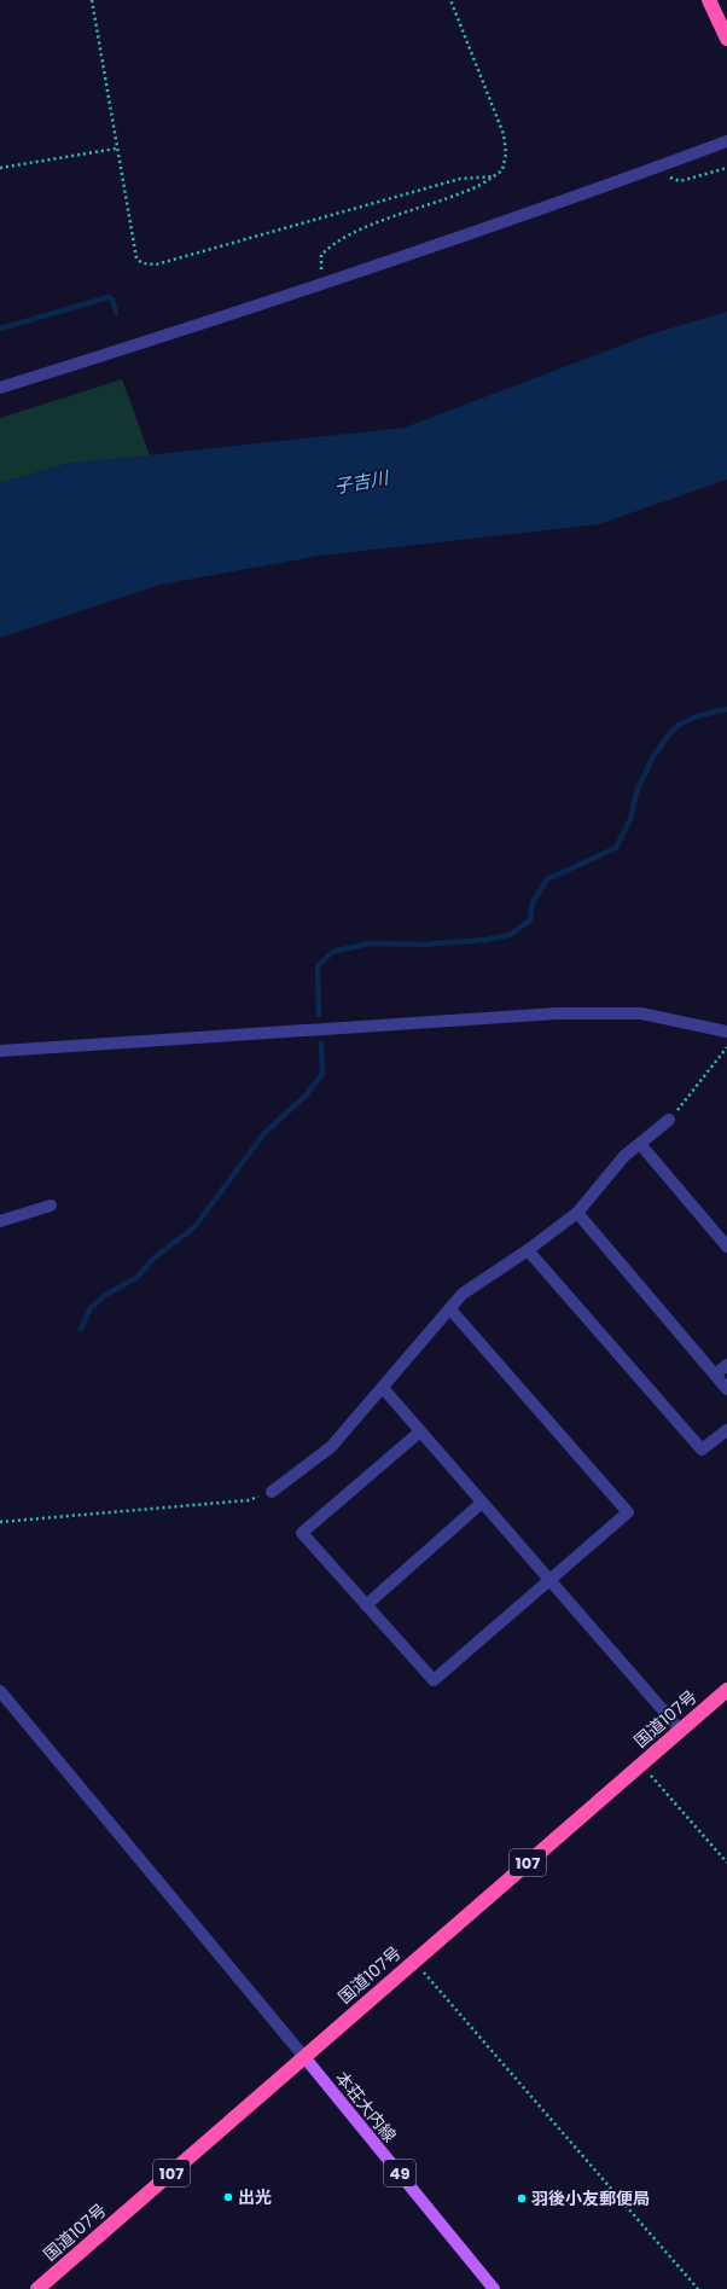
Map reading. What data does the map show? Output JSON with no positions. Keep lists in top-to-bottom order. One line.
{"streets":{"highway":["国道107号","107"],"main road":["本荘大内線","49"]},"crossings":[["国道107号","本荘大内線"]],"water":["子吉川"],"places":["出光","羽後小友郵便局"]}
